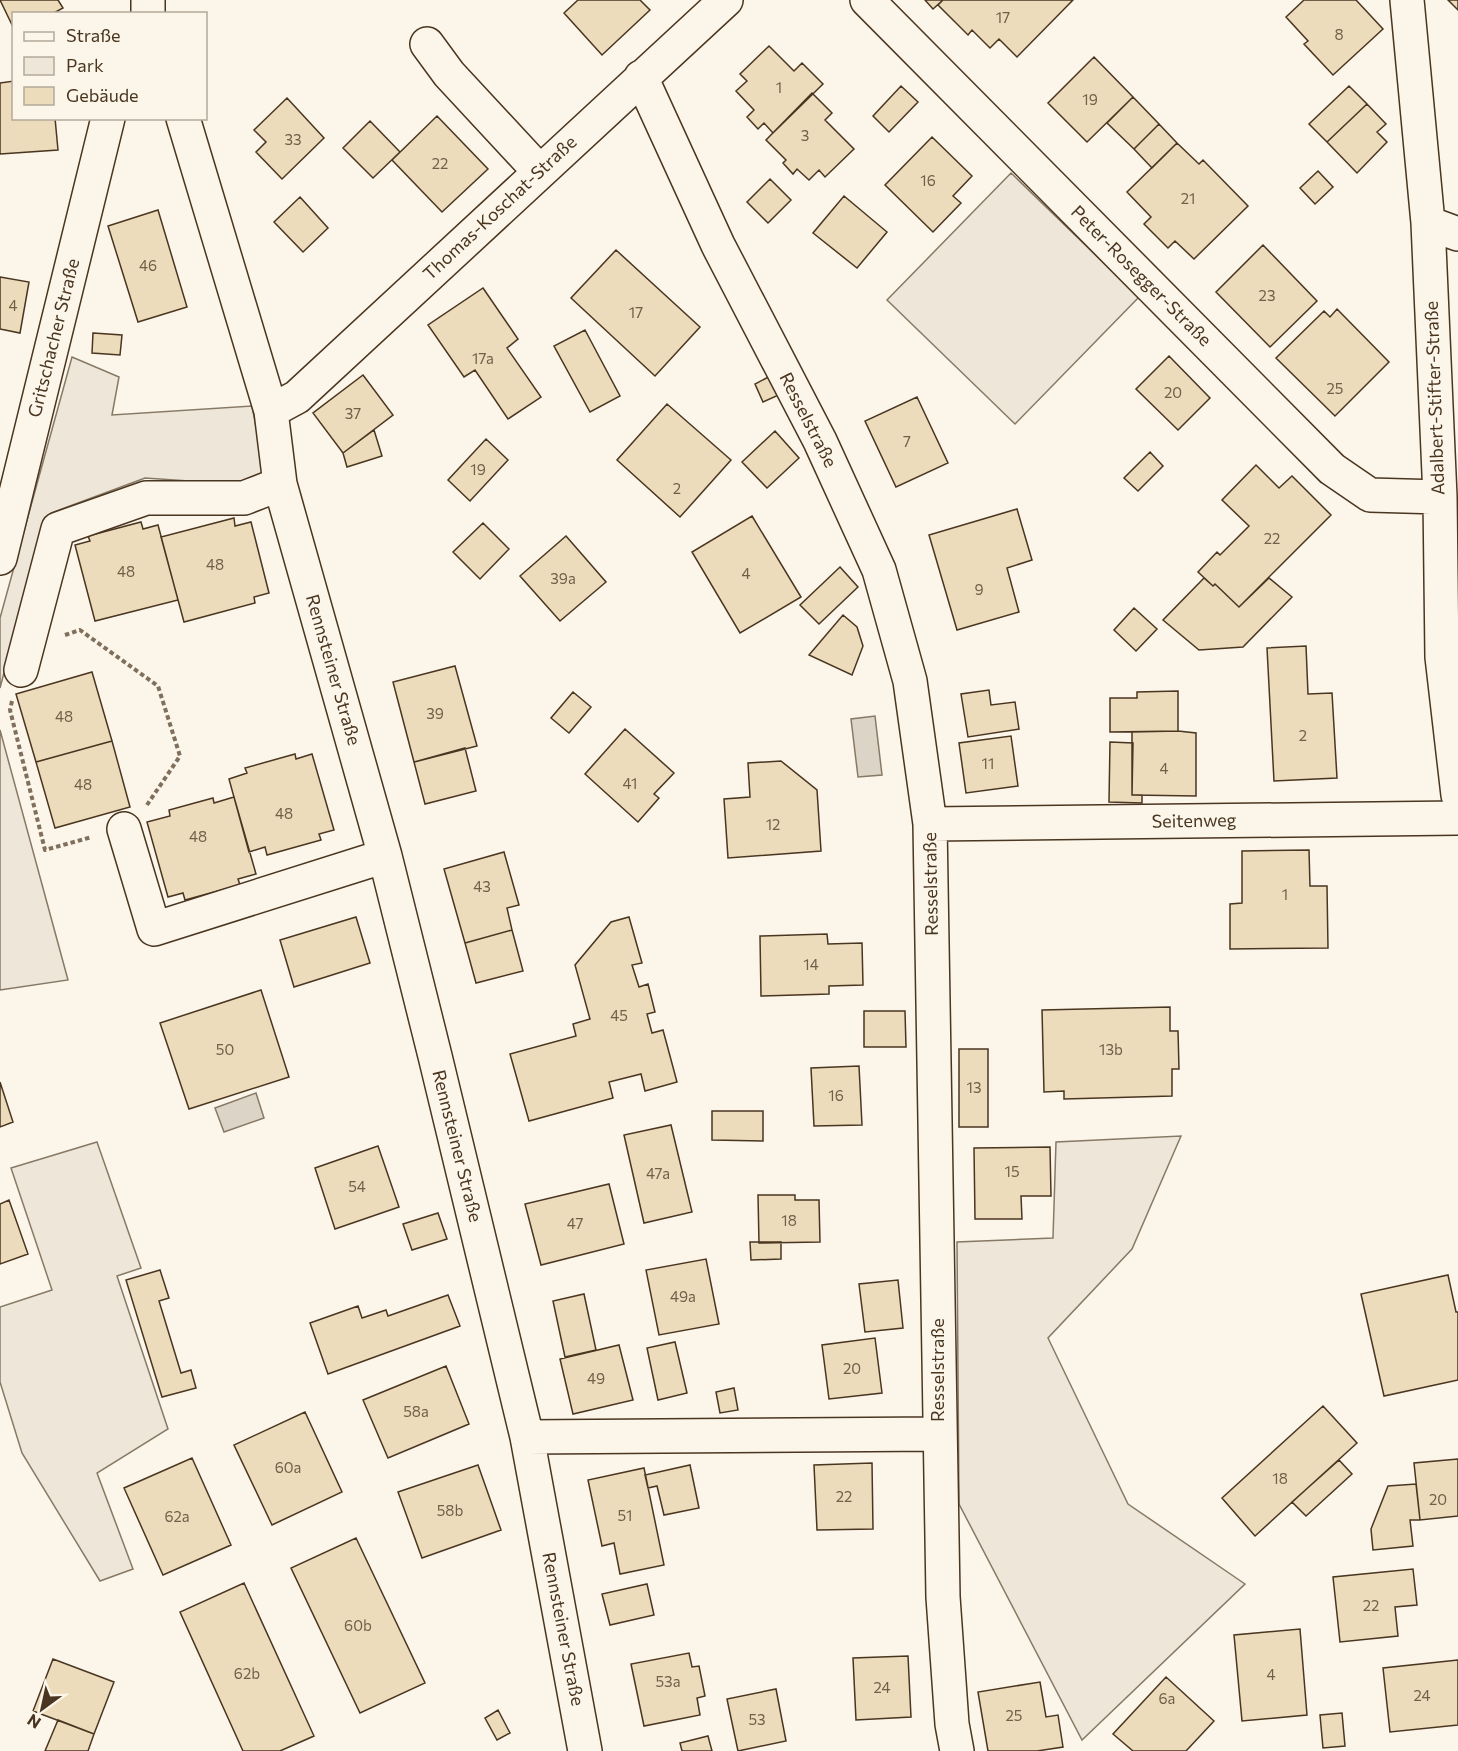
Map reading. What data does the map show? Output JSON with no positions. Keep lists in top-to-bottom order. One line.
{"streets":{"street":["Thomas-Koschat-Straße","Peter-Rosegger-Straße","Gritschacher Straße","Adalbert-Stifter-Straße","Resselstraße","Rennsteiner Straße","Seitenweg"]},"crossings":[["Thomas-Koschat-Straße","Resselstraße"],["Thomas-Koschat-Straße","Rennsteiner Straße"],["Peter-Rosegger-Straße","Adalbert-Stifter-Straße"],["Resselstraße","Seitenweg"]],"house_numbers":["17","8","1","19","3","33","22","16","21","46","23","4","17","17a","25","20","37","7","19","2","22","48","48","4","39a","9","39","48","2","11","4","41","48","48","12","48","43","1","14","45","50","13b","13","16","15","47a","54","18","47","49a","20","49","58a","60a","18","22","20","58b","51","62a","22","60b","62b","4","53a","24","24","6a","25","53"],"legend":["Straße","Park","Gebäude"],"north":"bottom left"}
